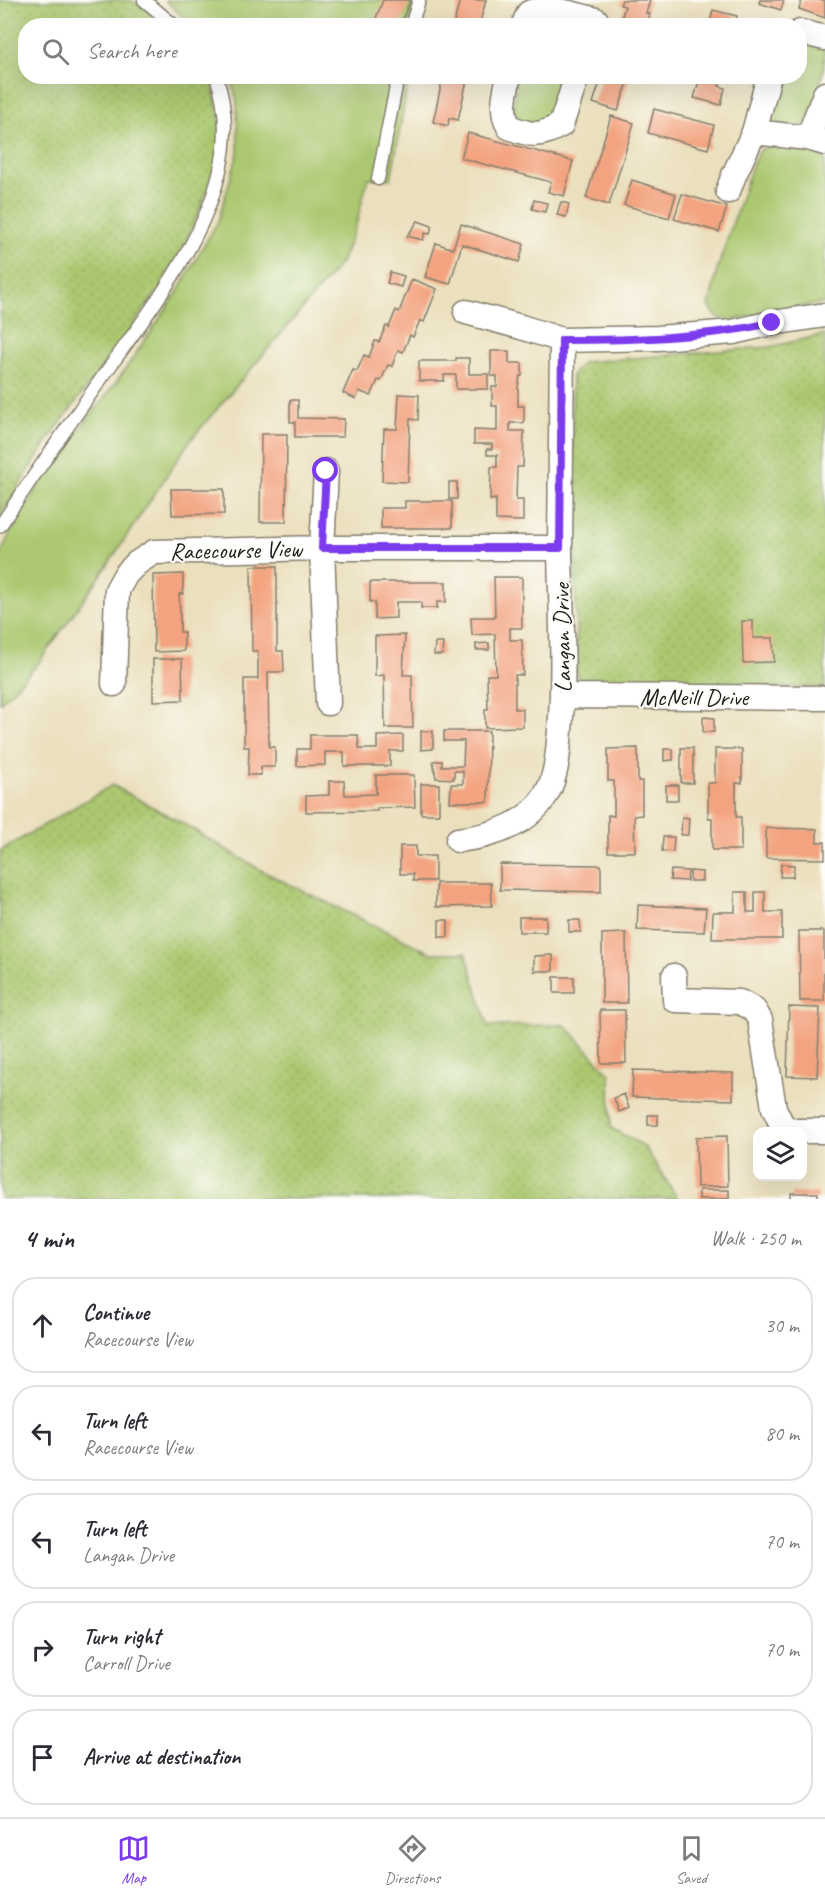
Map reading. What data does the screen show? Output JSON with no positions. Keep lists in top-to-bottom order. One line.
{"streets":{"street":["Racecourse View","Langan Drive","McNeill Drive"]},"crossings":[["Racecourse View","Langan Drive"],["Langan Drive","McNeill Drive"]],"page":{"search":"Search here","heading":["4 min","Walk · 250 m"],"list":[["Continue","Racecourse View","30 m"],["Turn left","Racecourse View","80 m"],["Turn left","Langan Drive","70 m"],["Turn right","Carroll Drive","70 m"],"Arrive at destination"],"nav":["Map","Directions","Saved"]}}
